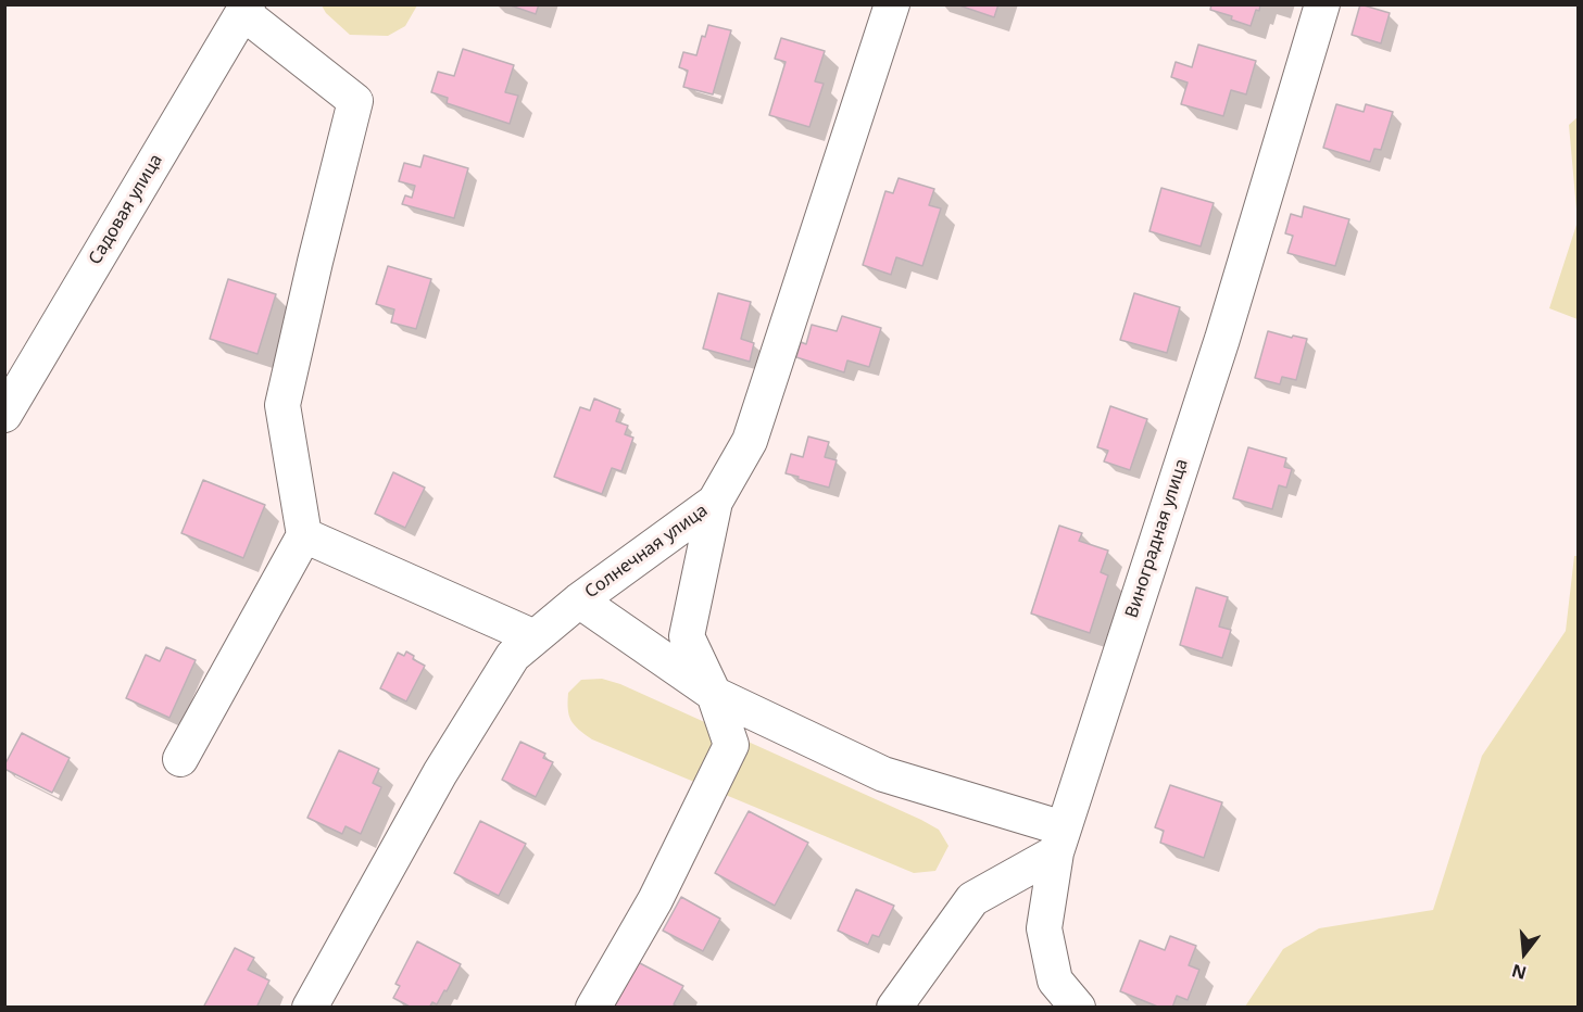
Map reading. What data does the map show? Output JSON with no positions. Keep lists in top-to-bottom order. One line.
{"streets":{"street":["Садовая улица","Виноградная улица","Солнечная улица"]},"north":"bottom"}
